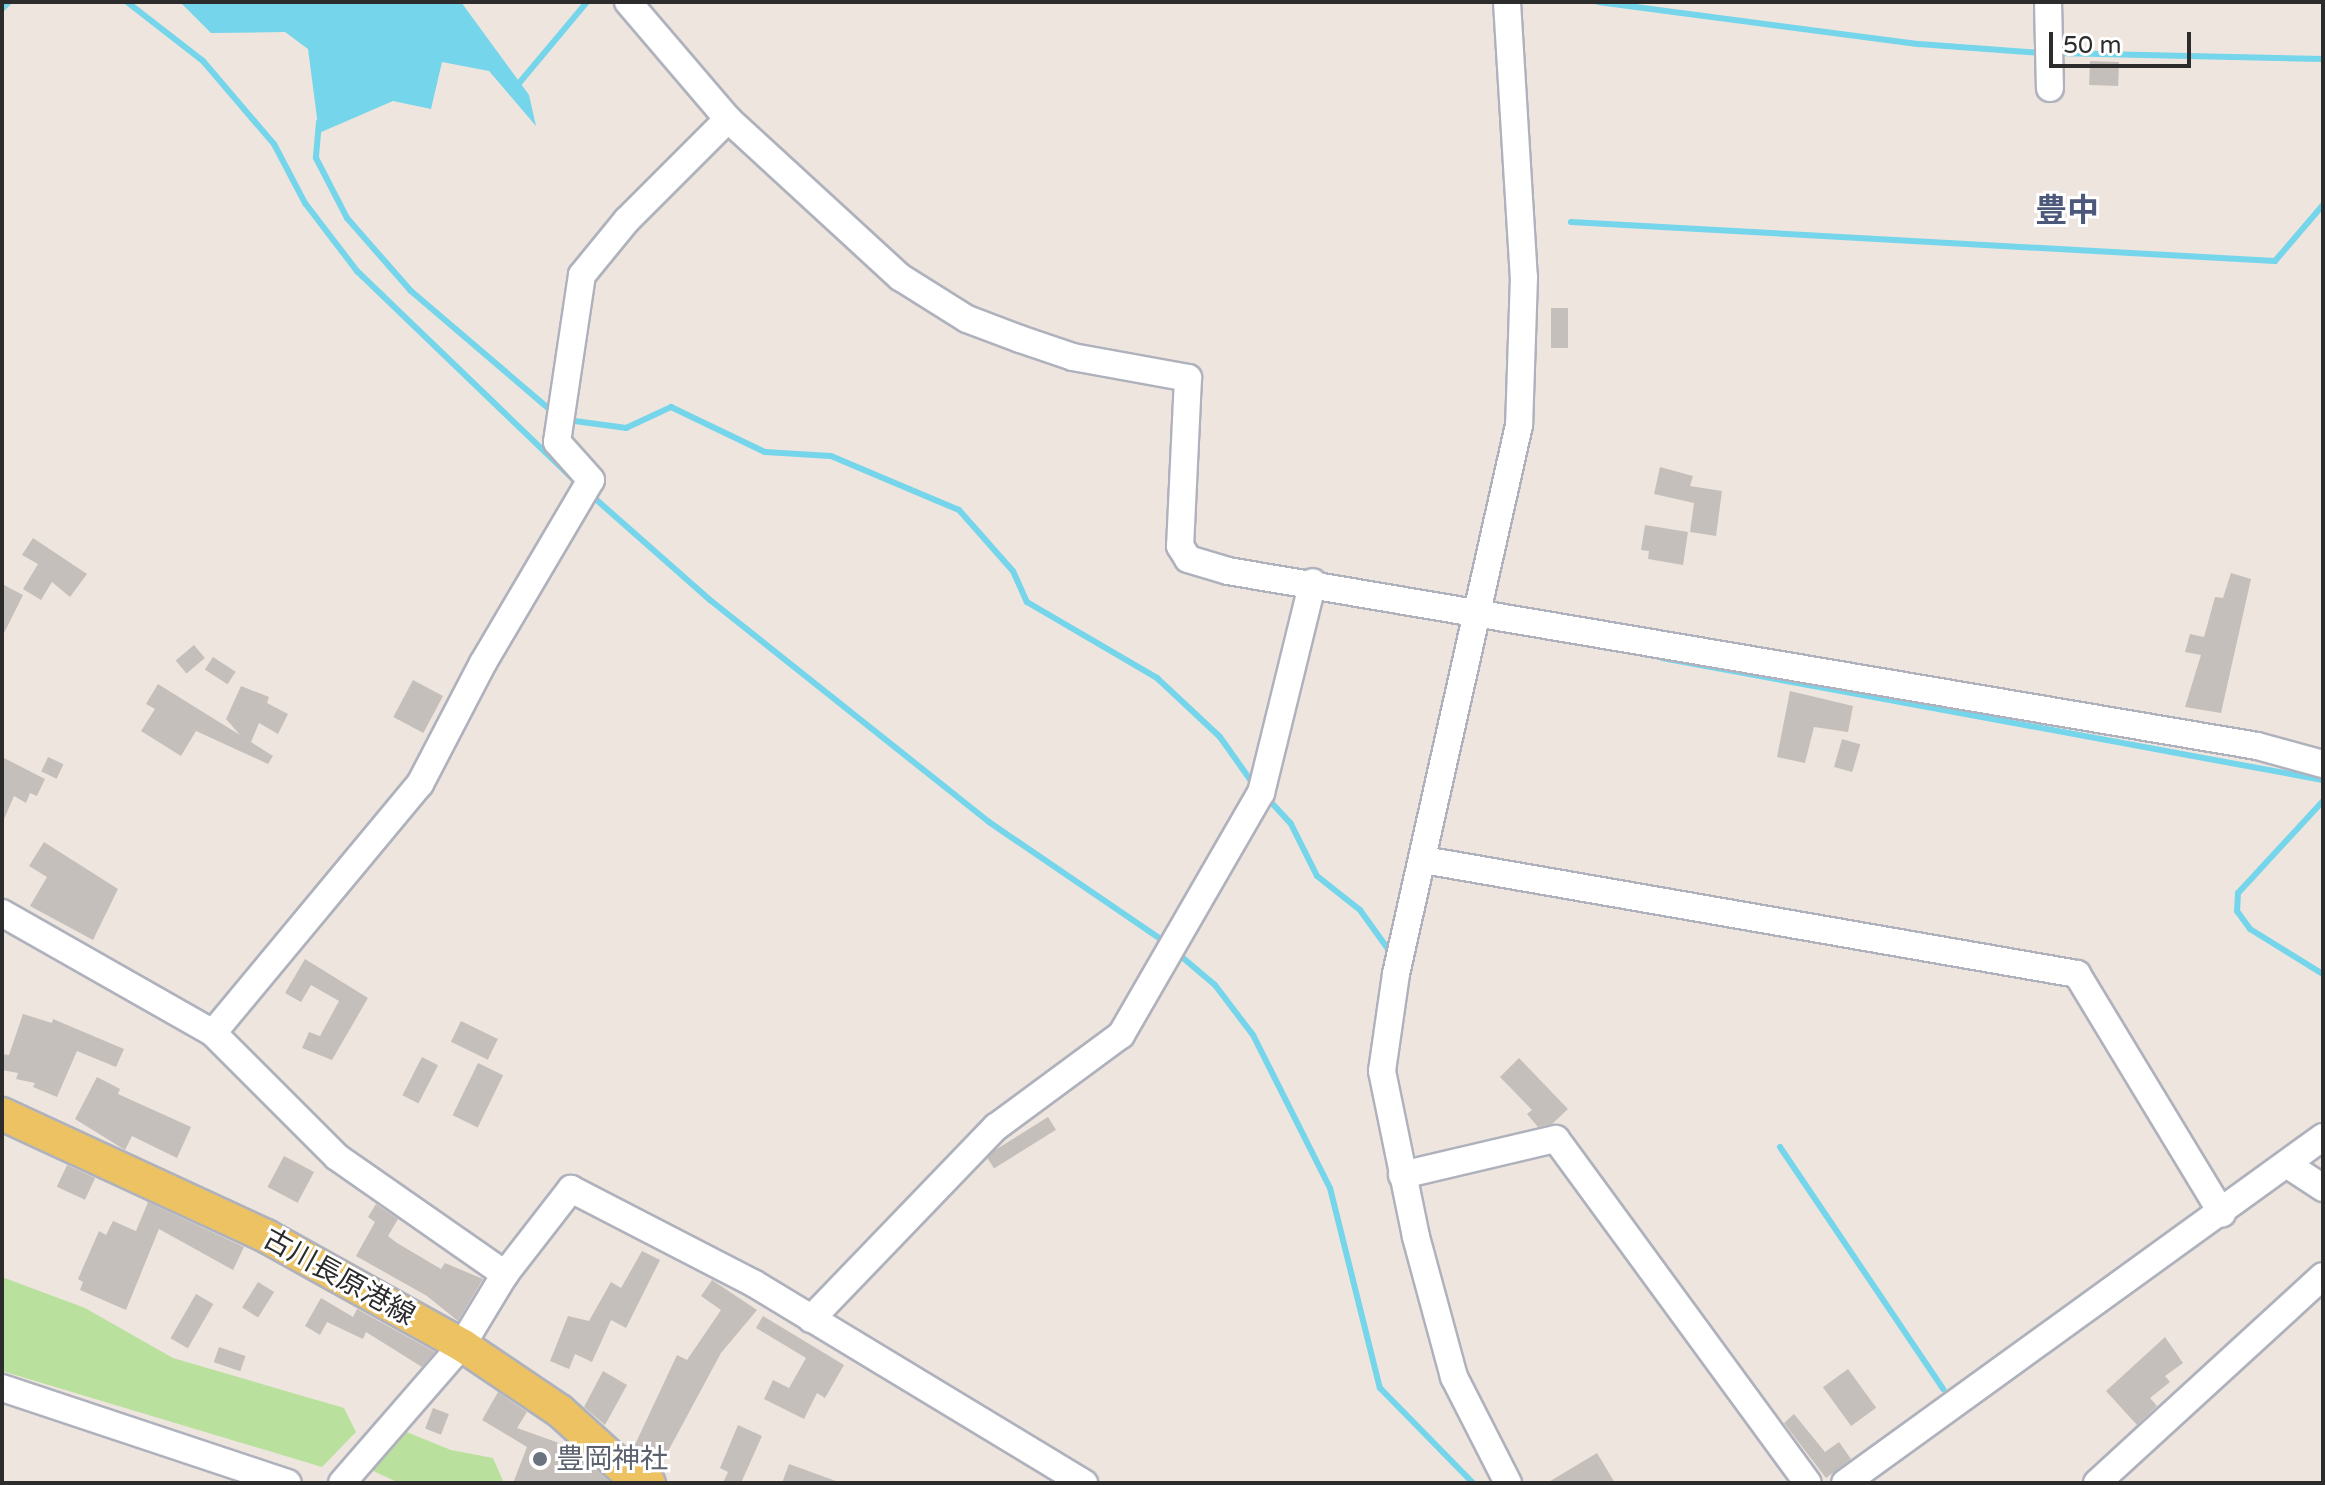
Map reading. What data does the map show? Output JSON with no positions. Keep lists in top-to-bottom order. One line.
{"streets":{"main road":["古川長原港線"]},"districts":["豊中"],"places":["豊岡神社"],"scale_bar":"50 m"}
